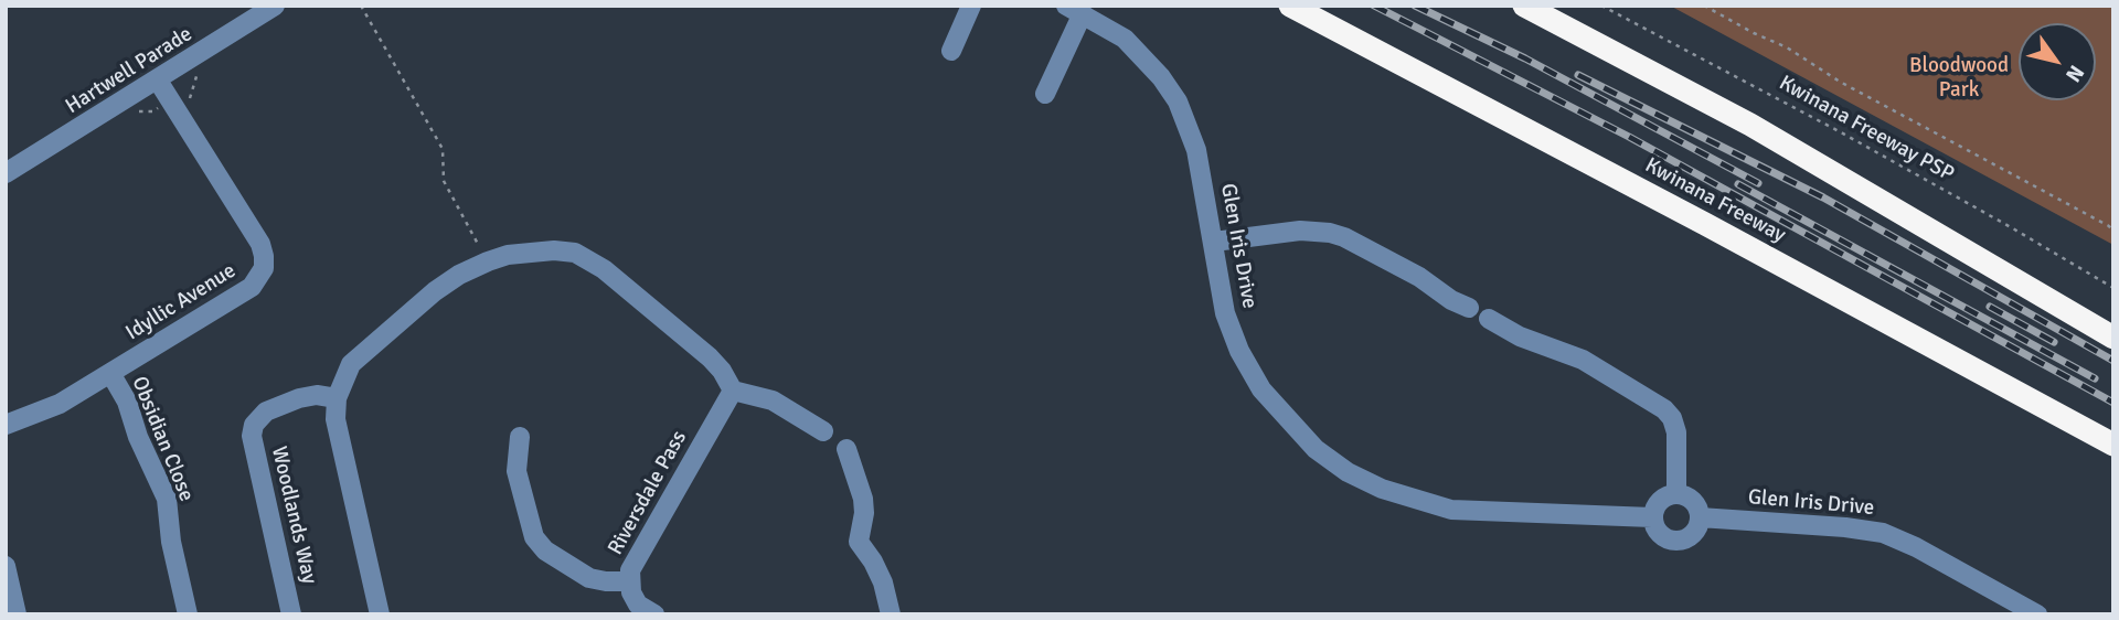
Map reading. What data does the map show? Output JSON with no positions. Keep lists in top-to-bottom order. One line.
{"streets":{"highway":["Kwinana Freeway"],"street":["Hartwell Parade","Glen Iris Drive","Idyllic Avenue","Obsidian Close","Riversdale Pass","Woodlands Way"],"path":["Kwinana Freeway PSP"]},"crossings":[["Hartwell Parade","Idyllic Avenue"],["Idyllic Avenue","Obsidian Close"]],"parks":["Bloodwood Park"],"north":"bottom right"}
